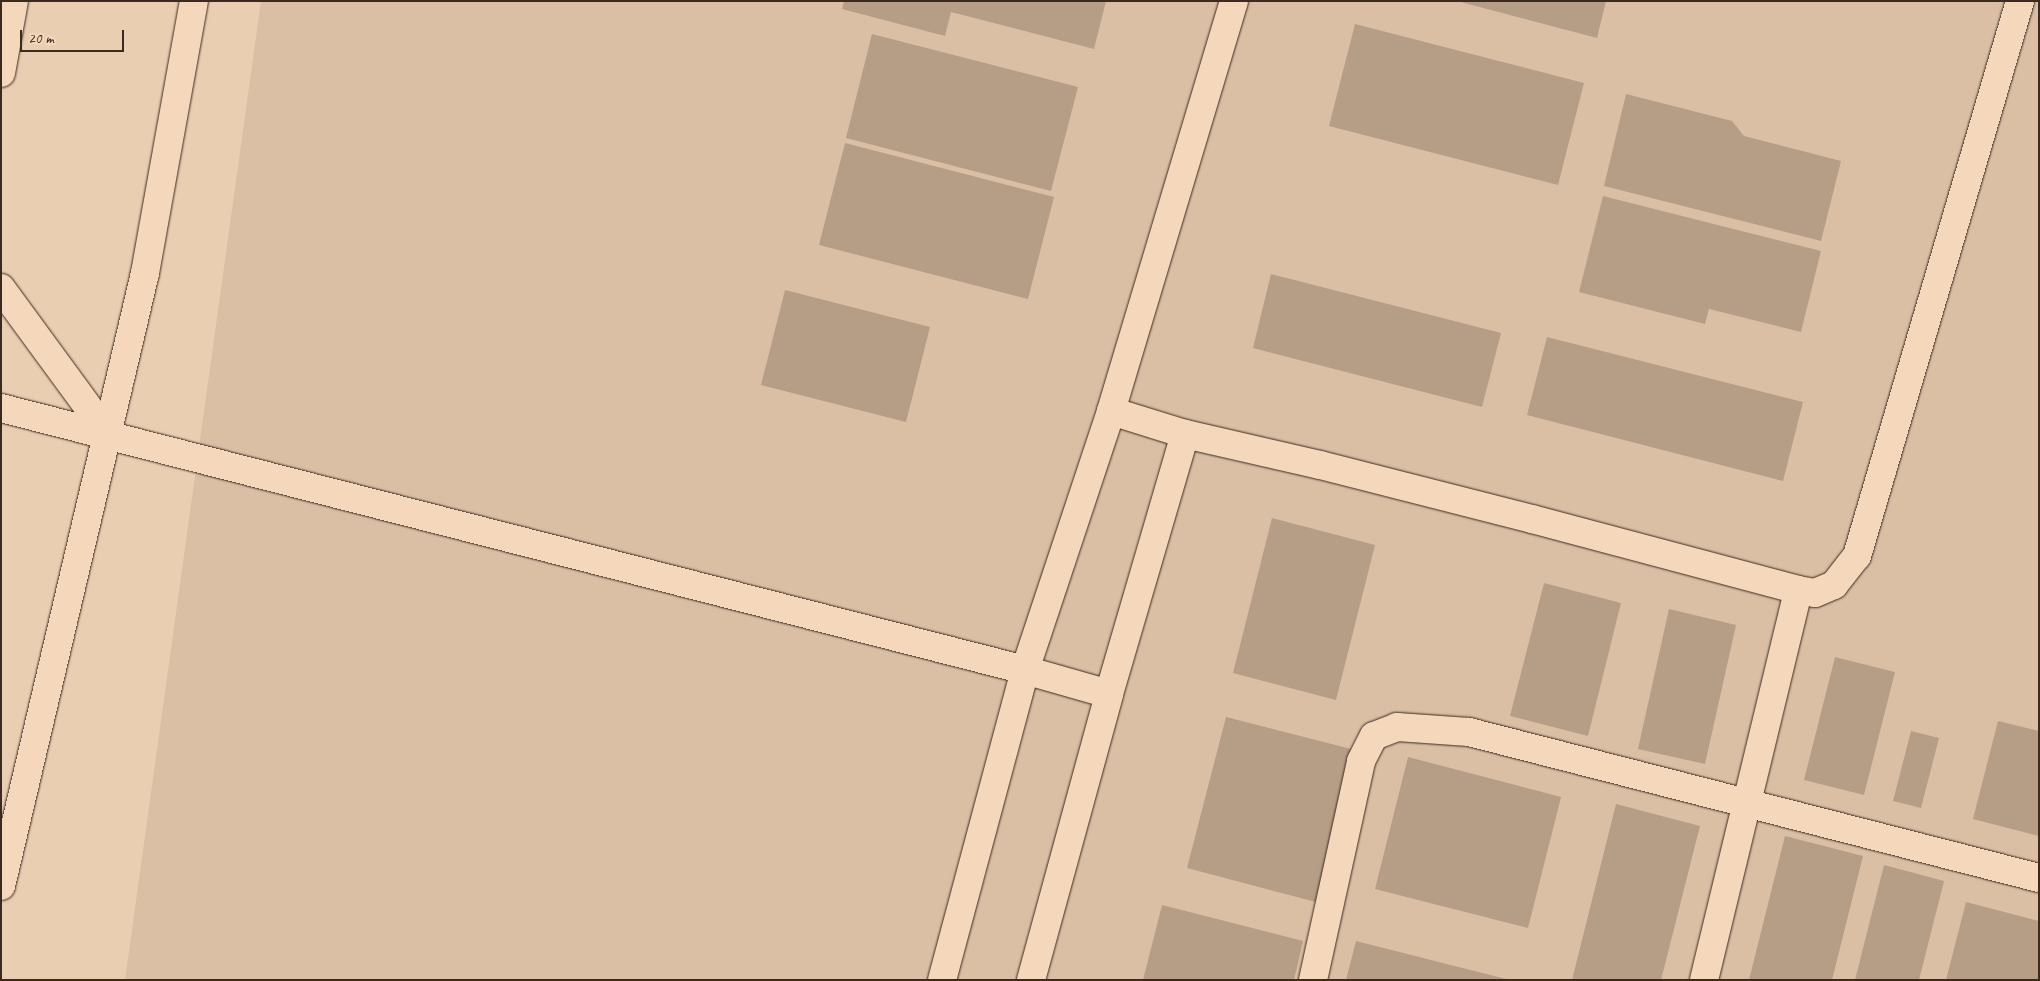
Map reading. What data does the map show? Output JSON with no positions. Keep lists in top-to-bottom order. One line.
{"scale_bar":"20 m"}
